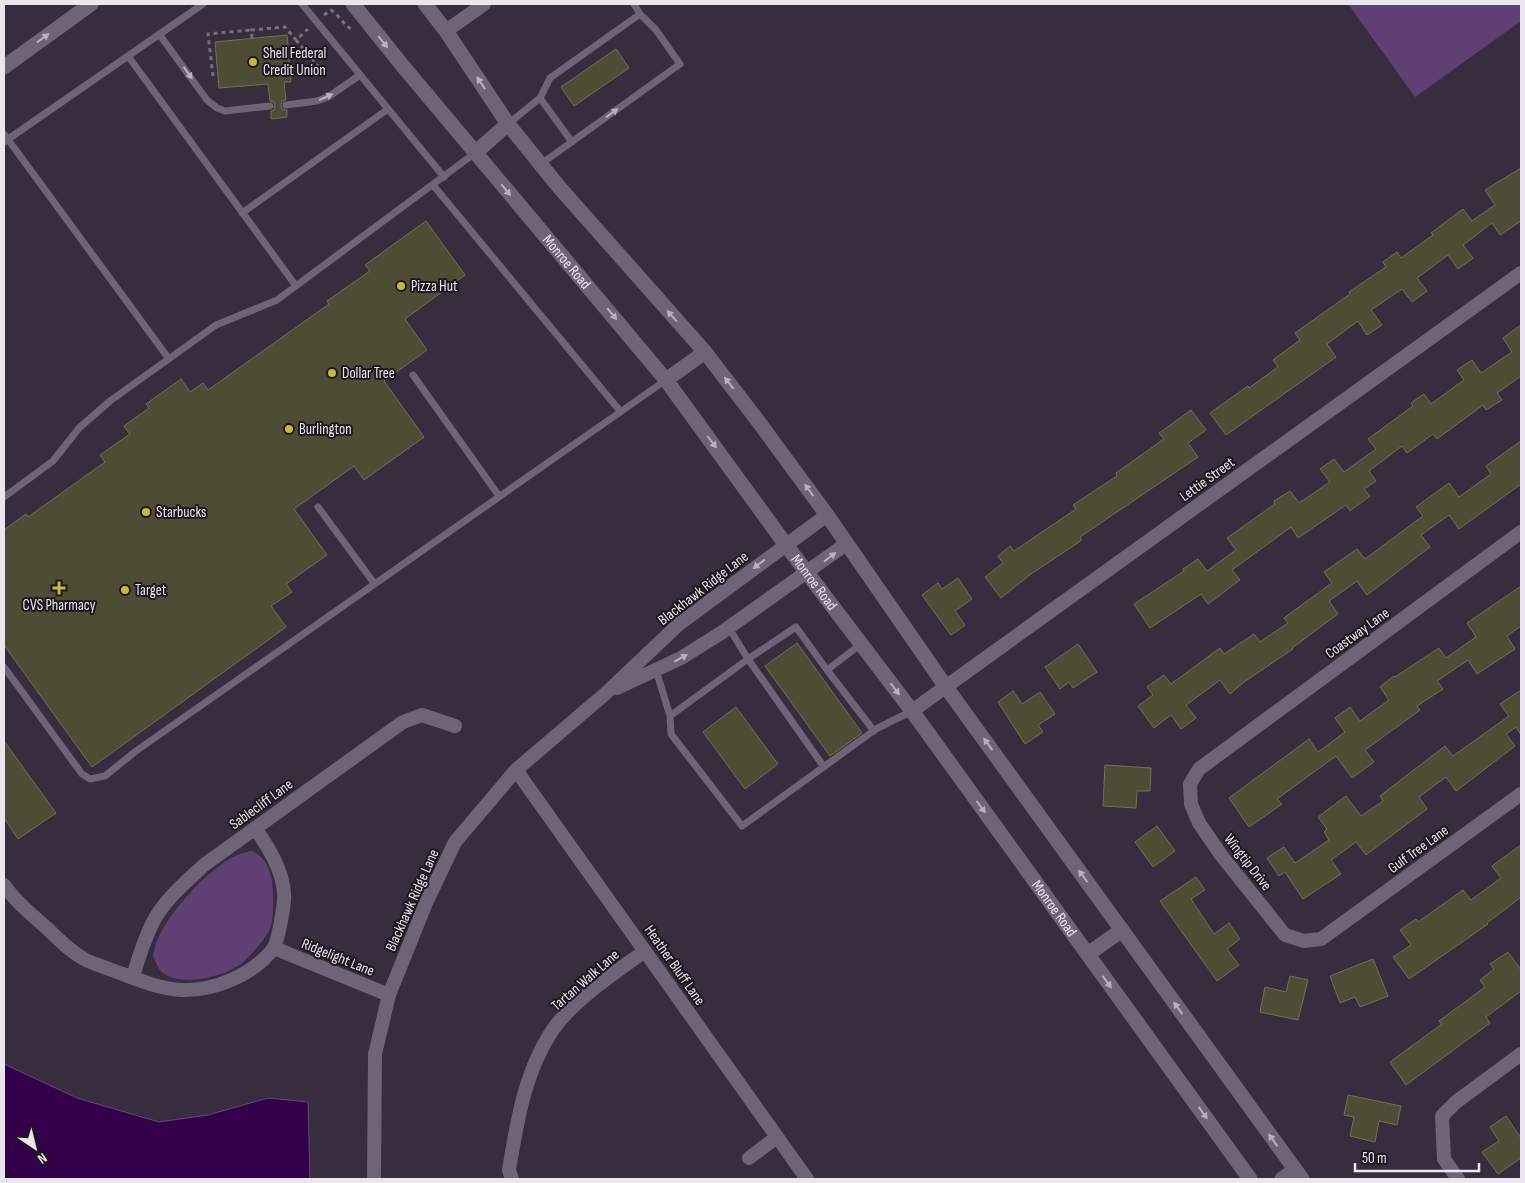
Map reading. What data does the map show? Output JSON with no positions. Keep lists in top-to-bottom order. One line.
{"streets":{"main road":["Monroe Road"],"street":["Lettie Street","Blackhawk Ridge Lane","Coastway Lane","Sablecliff Lane","Gulf Tree Lane","Wingtip Drive","Ridgelight Lane","Heather Bluff Lane","Tartan Walk Lane"]},"crossings":[["Monroe Road","Lettie Street"],["Monroe Road","Blackhawk Ridge Lane"],["Blackhawk Ridge Lane","Ridgelight Lane"],["Blackhawk Ridge Lane","Heather Bluff Lane"],["Coastway Lane","Wingtip Drive"],["Gulf Tree Lane","Wingtip Drive"],["Heather Bluff Lane","Tartan Walk Lane"]],"places":{"other":["Shell Federal Credit Union","Pizza Hut","Dollar Tree","Burlington","Starbucks","Target"],"health":["CVS Pharmacy"]},"scale_bar":"50 m","north":"bottom right"}
